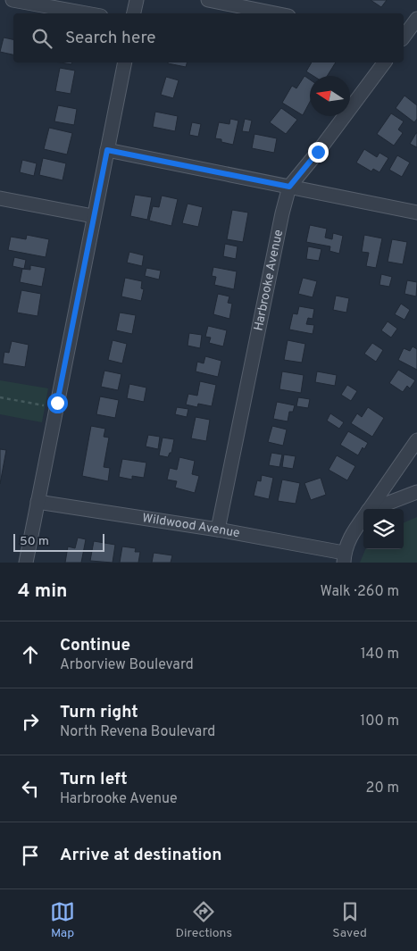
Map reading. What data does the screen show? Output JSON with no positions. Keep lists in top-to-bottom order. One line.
{"streets":{"street":["Harbrooke Avenue","Wildwood Avenue"]},"crossings":[["Harbrooke Avenue","Wildwood Avenue"]],"scale_bar":"50 m","north":"left","page":{"search":"Search here","scale":"50 m","heading":["4 min","Walk · 260 m"],"list":[["Continue","Arborview Boulevard","140 m"],["Turn right","North Revena Boulevard","100 m"],["Turn left","Harbrooke Avenue","20 m"],"Arrive at destination"],"nav":["Map","Directions","Saved"]}}
